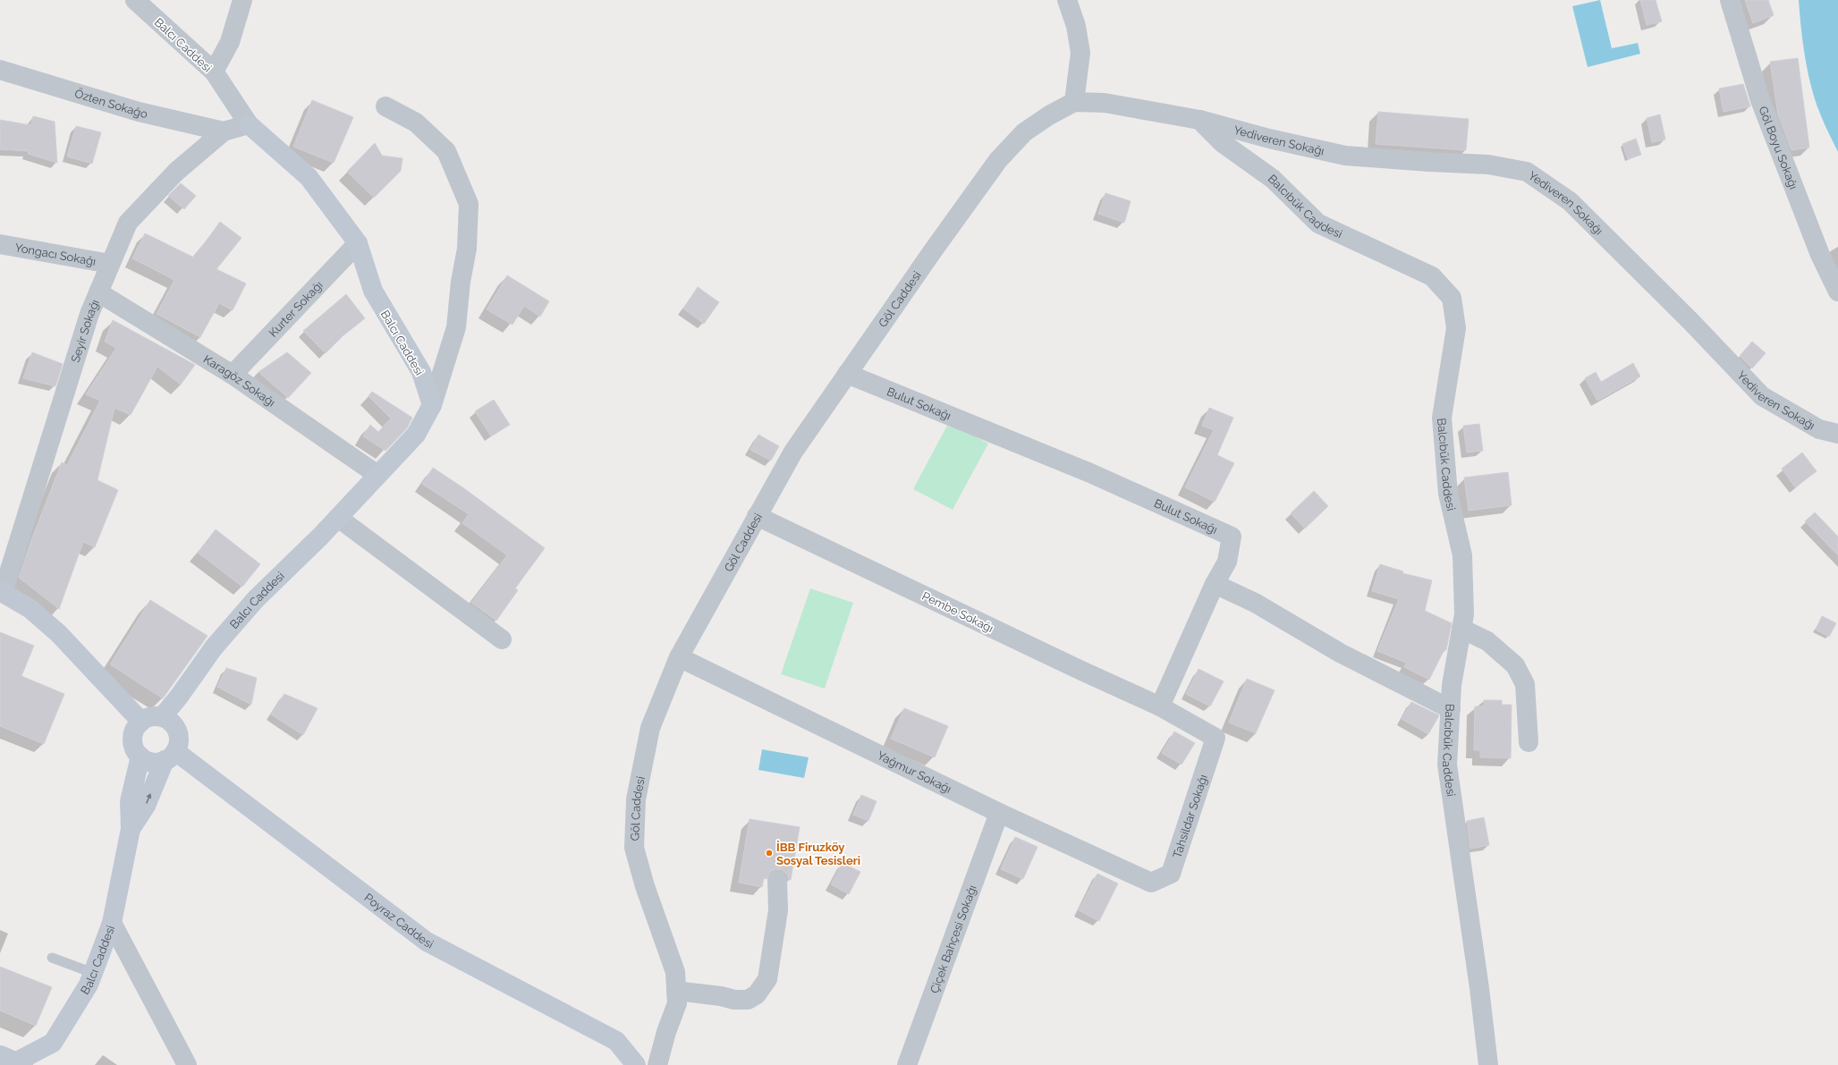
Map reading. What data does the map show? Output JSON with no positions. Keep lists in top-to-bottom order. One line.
{"streets":{"street":["Balcı Caddesi","Özten Sokağo","Yediveren Sokağı","Göl Boyu Sokağı","Balcıbük Caddesi","Yongacı Sokağı","Göl Caddesi","Kurter Sokağı","Seyir Sokağı","Karagöz Sokağı","Bulut Sokağı","Pembe Sokağı","Yağmur Sokağı","Tahsildar Sokağı","Poyraz Caddesi","Çiçek Bahçesi Sokağı"]},"crossings":[["Balcı Caddesi","Kurter Sokağı"],["Balcı Caddesi","Seyir Sokağı"],["Balcı Caddesi","Karagöz Sokağı"],["Balcı Caddesi","Poyraz Caddesi"],["Özten Sokağo","Seyir Sokağı"],["Yediveren Sokağı","Balcıbük Caddesi"],["Yongacı Sokağı","Seyir Sokağı"],["Göl Caddesi","Bulut Sokağı"],["Göl Caddesi","Pembe Sokağı"],["Göl Caddesi","Yağmur Sokağı"],["Kurter Sokağı","Karagöz Sokağı"],["Seyir Sokağı","Karagöz Sokağı"],["Pembe Sokağı","Tahsildar Sokağı"],["Yağmur Sokağı","Tahsildar Sokağı"],["Yağmur Sokağı","Çiçek Bahçesi Sokağı"]],"places":["İBB Firuzköy Sosyal Tesisleri"]}
